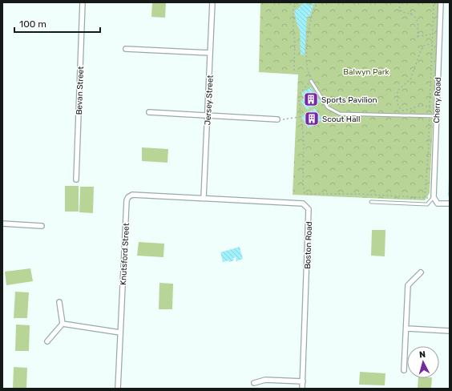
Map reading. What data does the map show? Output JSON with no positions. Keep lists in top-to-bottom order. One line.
{"streets":{"street":["Bevan Street","Jersey Street","Cherry Road","Boston Road","Knutsford Street"]},"crossings":[["Jersey Street","Boston Road"],["Jersey Street","Knutsford Street"],["Boston Road","Knutsford Street"]],"parks":["Balwyn Park"],"places":{"building":["Sports Pavilion","Scout Hall"]},"scale_bar":"100 m","north":"top"}
